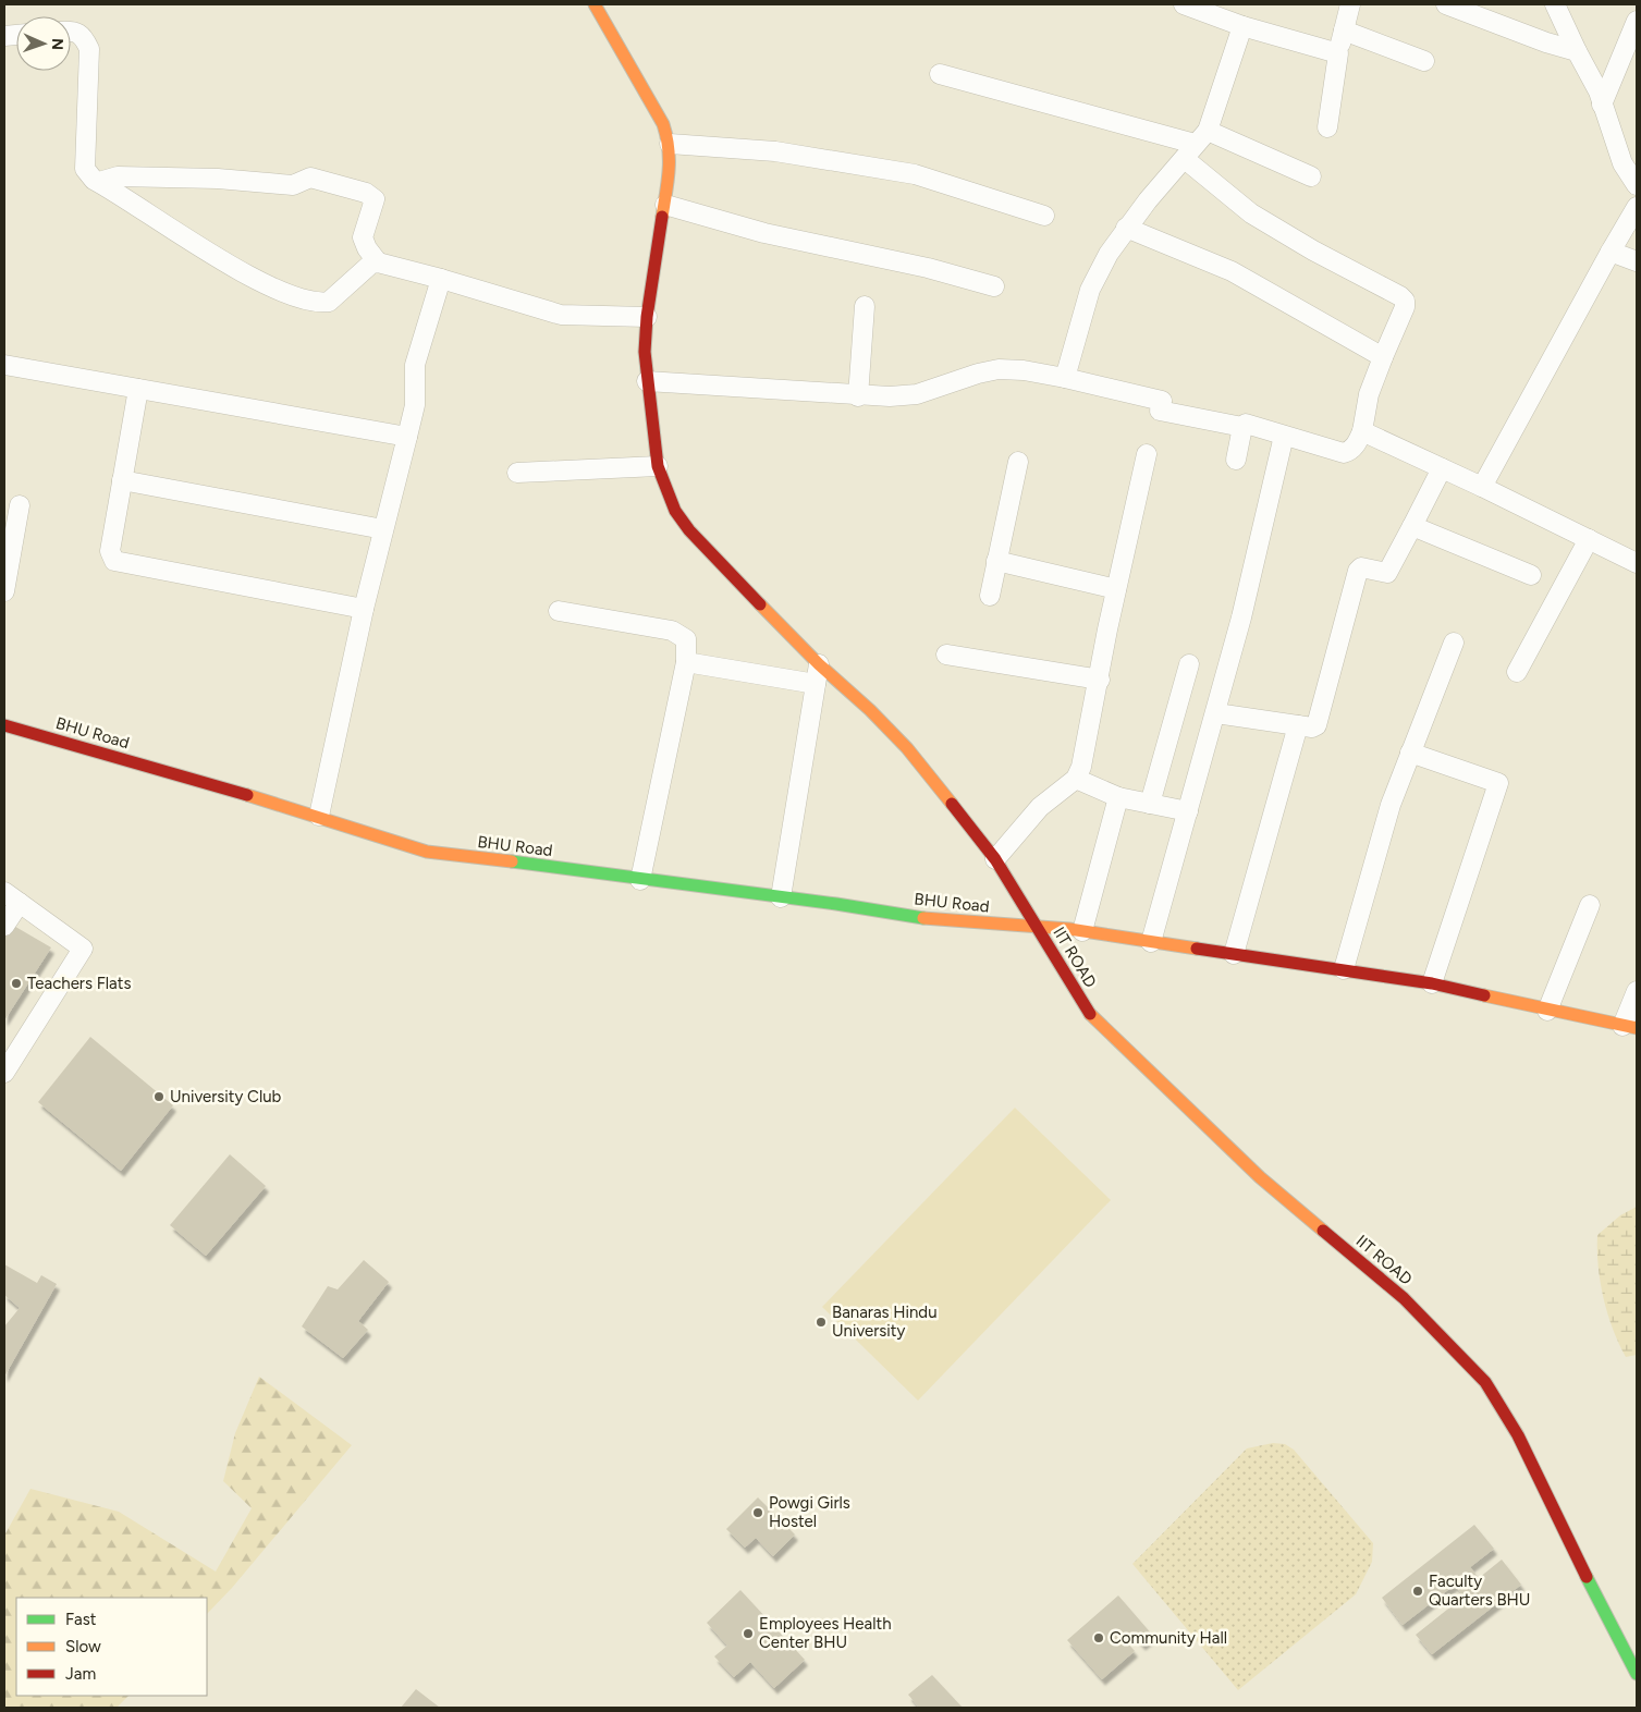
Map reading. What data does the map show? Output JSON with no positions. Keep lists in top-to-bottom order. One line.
{"streets":{"street":["BHU Road","IIT ROAD"]},"crossings":[["BHU Road","IIT ROAD"]],"places":["Teachers Flats","University Club","Banaras Hindu University","Powgi Girls Hostel","Faculty Quarters BHU","Employees Health Center BHU","Community Hall"],"legend":["Fast","Slow","Jam"],"north":"right"}
